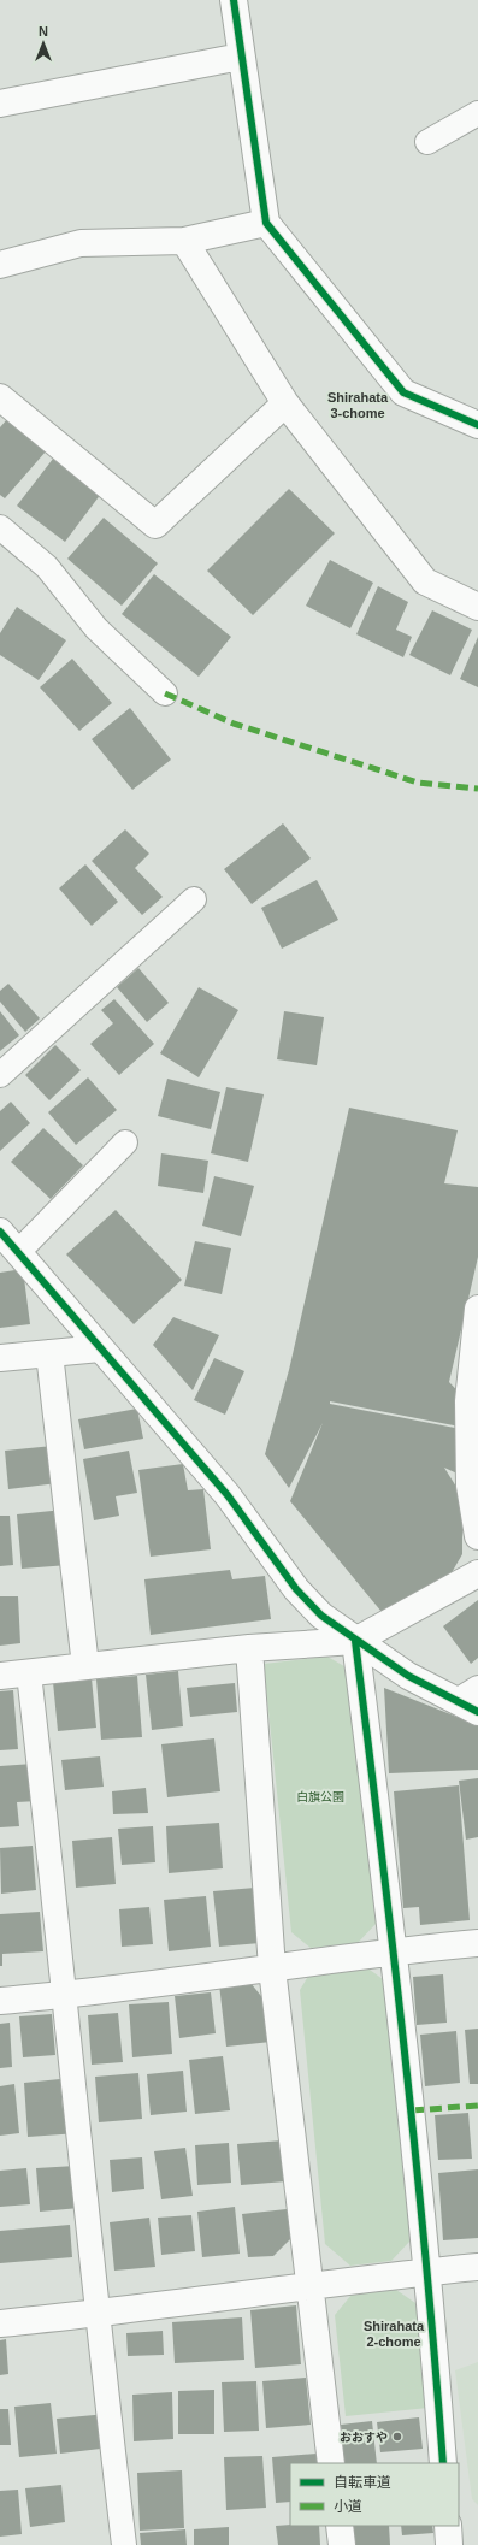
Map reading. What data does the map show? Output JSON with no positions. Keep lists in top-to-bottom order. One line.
{"districts":["Shirahata 3-chome","Shirahata 2-chome"],"parks":["白旗公園"],"places":["おおすや"],"legend":["自転車道","小道"],"north":"top"}
